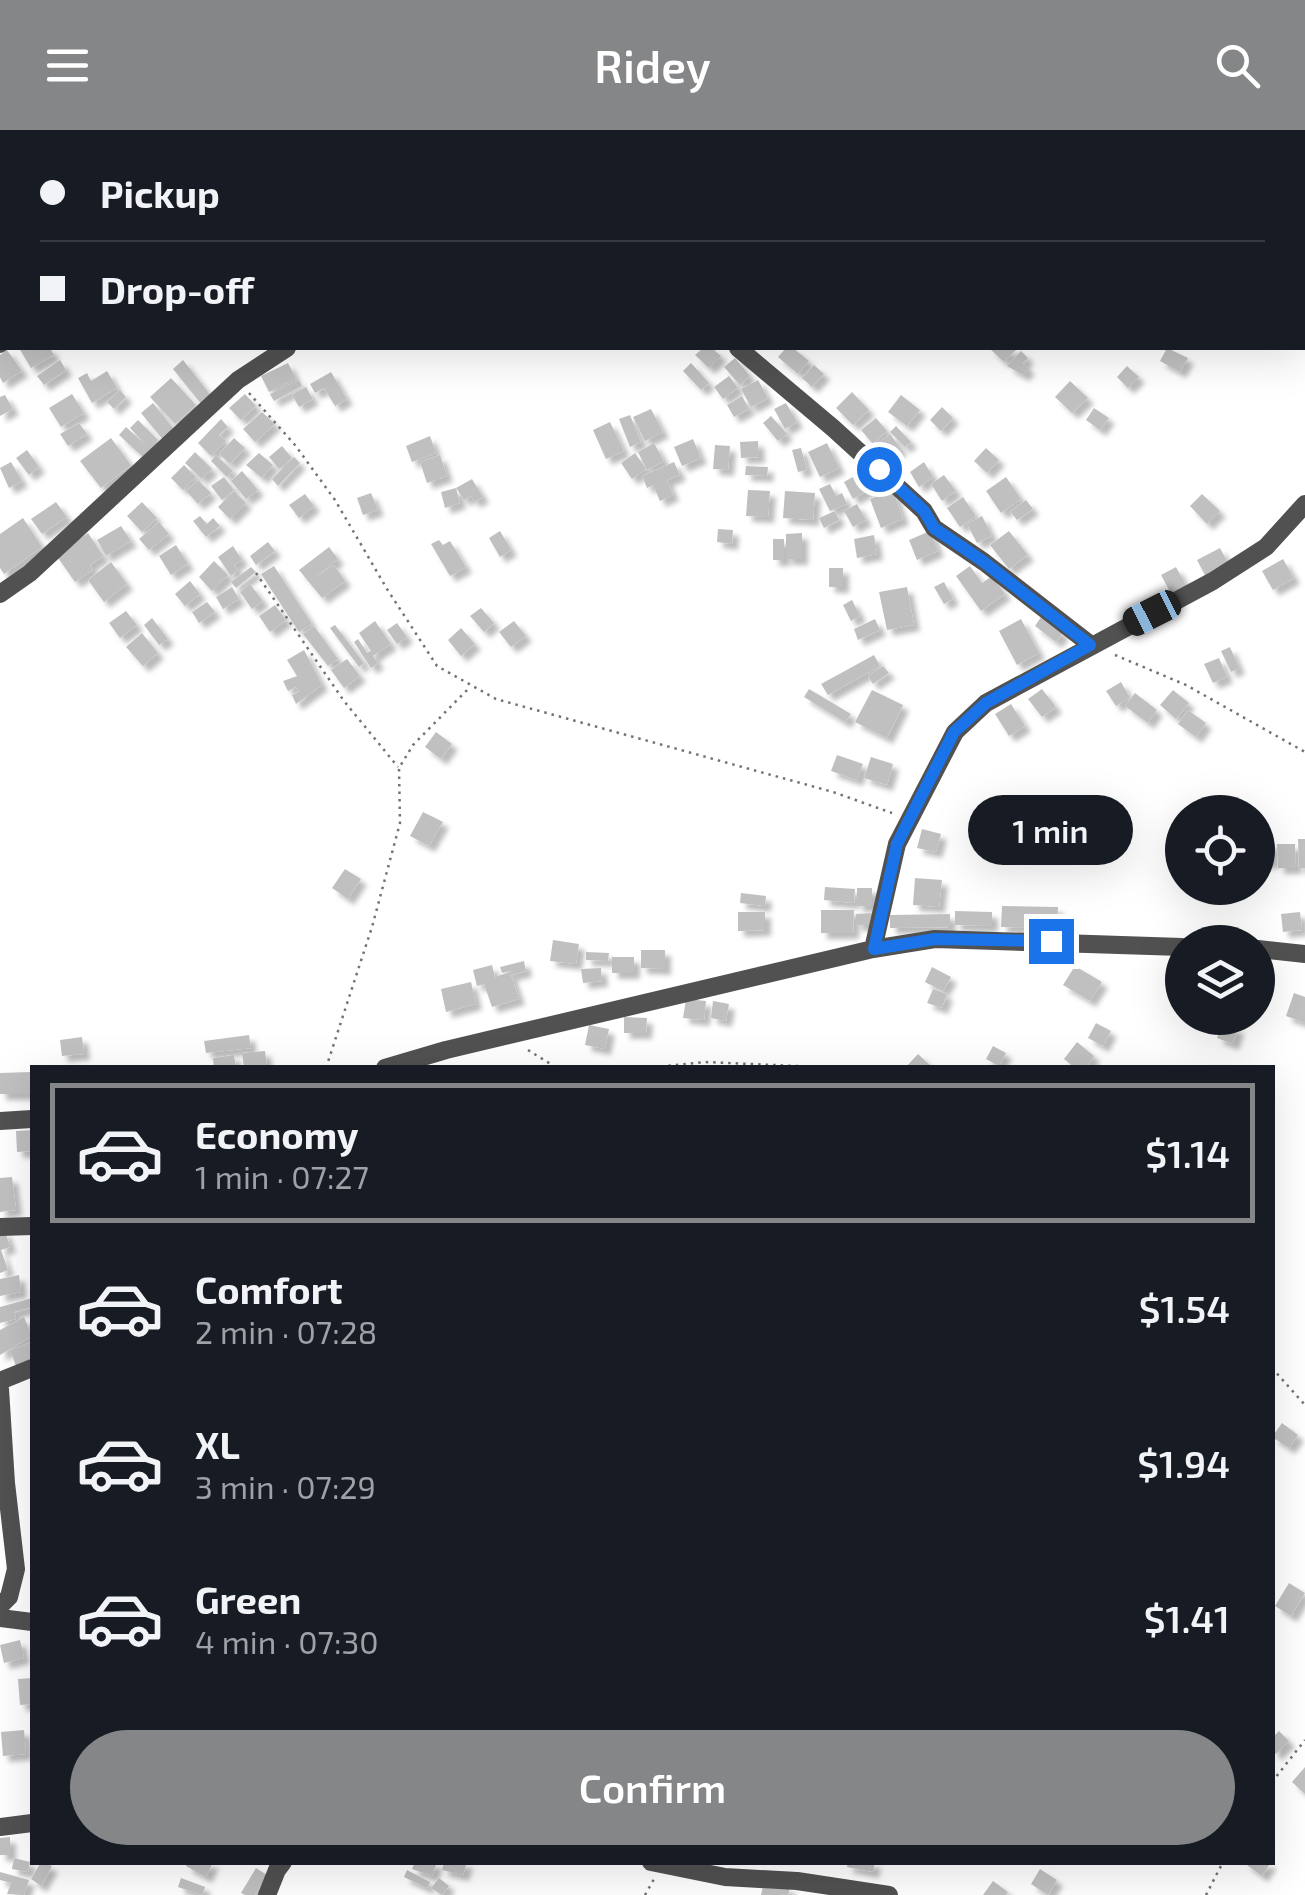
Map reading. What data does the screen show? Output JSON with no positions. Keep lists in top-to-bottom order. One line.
{"page":{"header":"Ridey","banner":["Pickup","Drop-off"],"bubble":"1 min","list":[{"name":"Economy","note":"1 min · 07:27","value":"$1.14"},{"name":"Comfort","note":"2 min · 07:28","value":"$1.54"},{"name":"XL","note":"3 min · 07:29","value":"$1.94"},{"name":"Green","note":"4 min · 07:30","value":"$1.41"}],"buttons":"Confirm"}}
